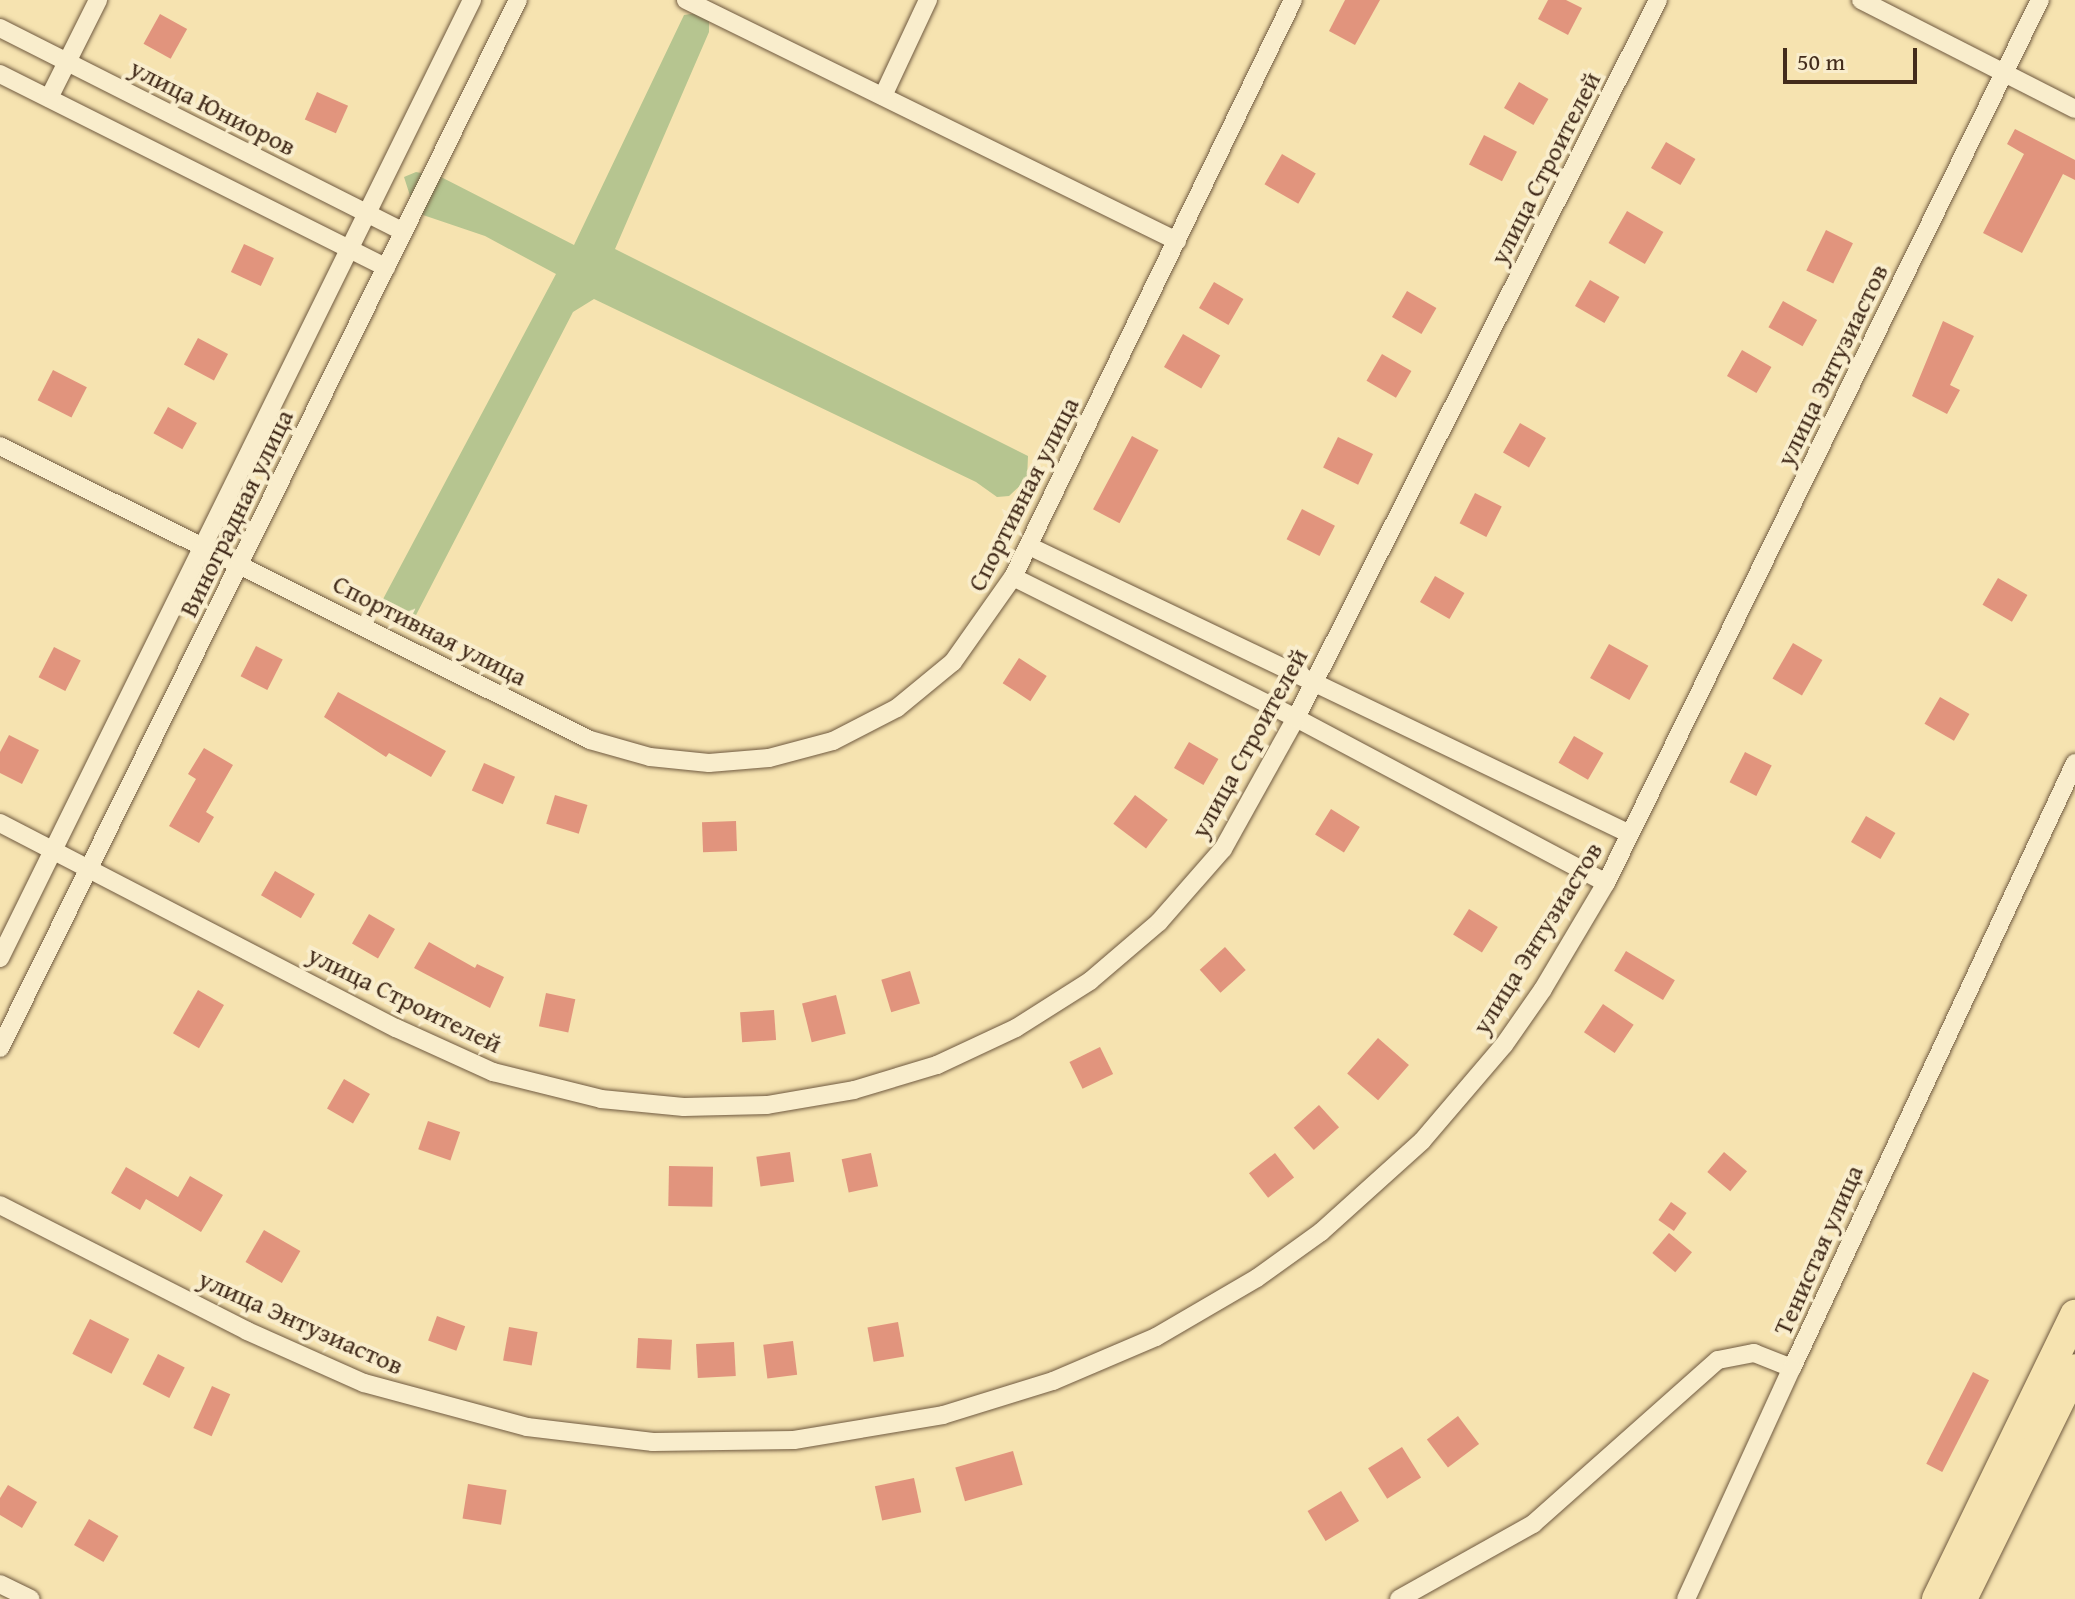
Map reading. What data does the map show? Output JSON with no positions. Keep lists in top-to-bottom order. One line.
{"streets":{"street":["улица Юниоров","улица Строителей","улица Энтузиастов","Спортивная улица","Виноградная улица","Тенистая улица"]},"crossings":[["улица Юниоров","Виноградная улица"],["улица Строителей","Виноградная улица"],["Спортивная улица","Виноградная улица"]],"scale_bar":"50 m"}
